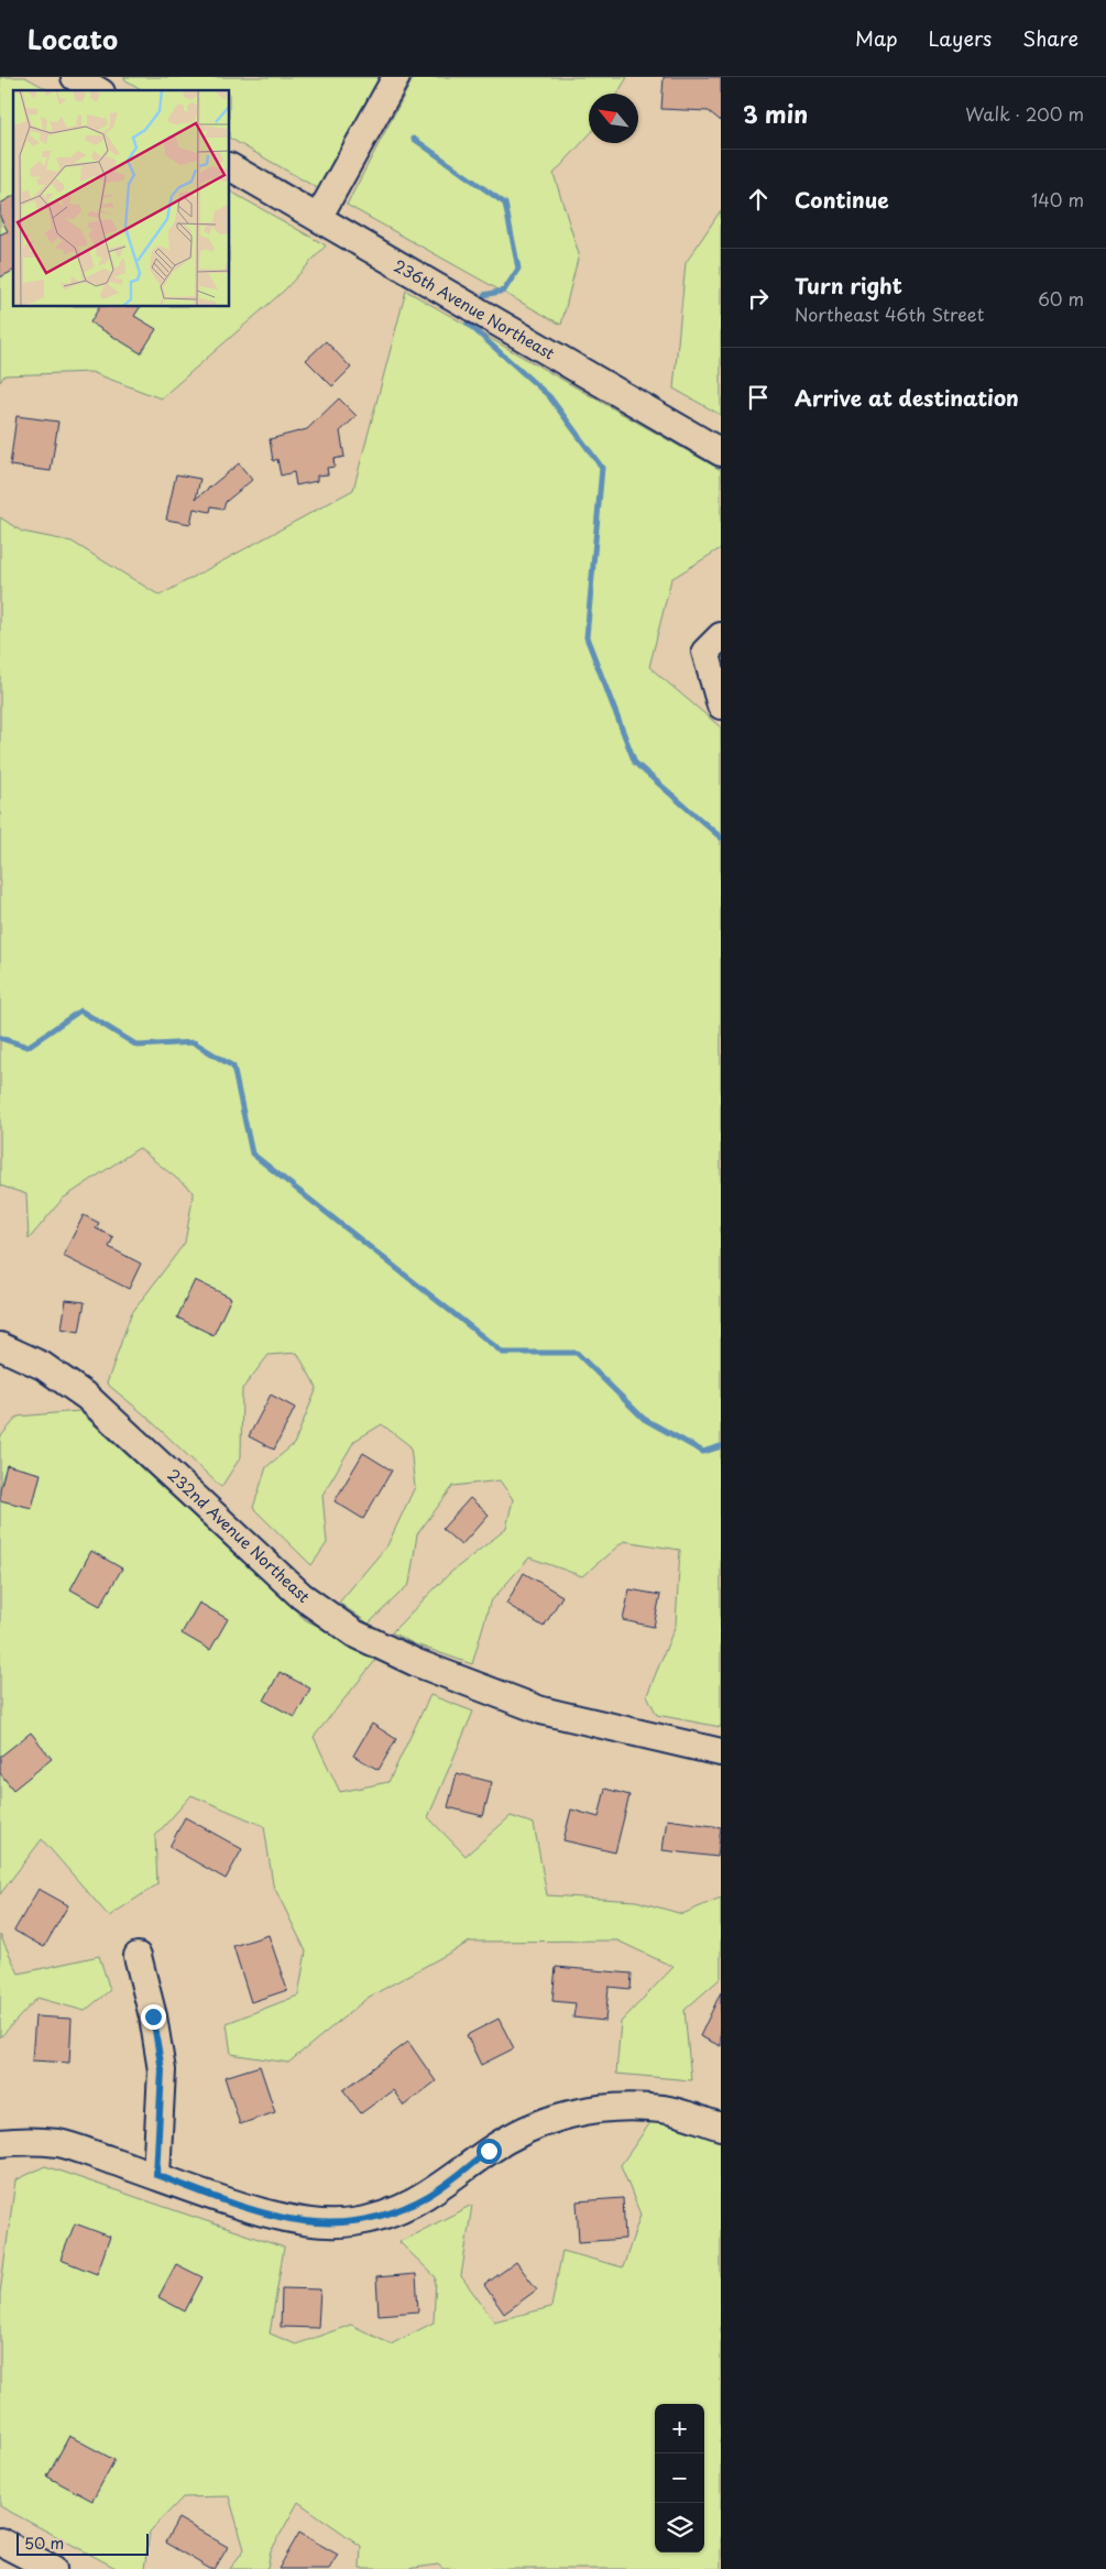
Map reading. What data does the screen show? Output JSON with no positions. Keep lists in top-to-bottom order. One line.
{"streets":{"street":["236th Avenue Northeast","232nd Avenue Northeast"]},"scale_bar":"50 m","north":"top left","page":{"header":"Locato","nav":["Map","Layers","Share"],"heading":["3 min","Walk · 200 m"],"list":[["Continue","140 m"],["Turn right","Northeast 46th Street","60 m"],"Arrive at destination"],"map_buttons":["+","−"],"scale":"50 m"}}
